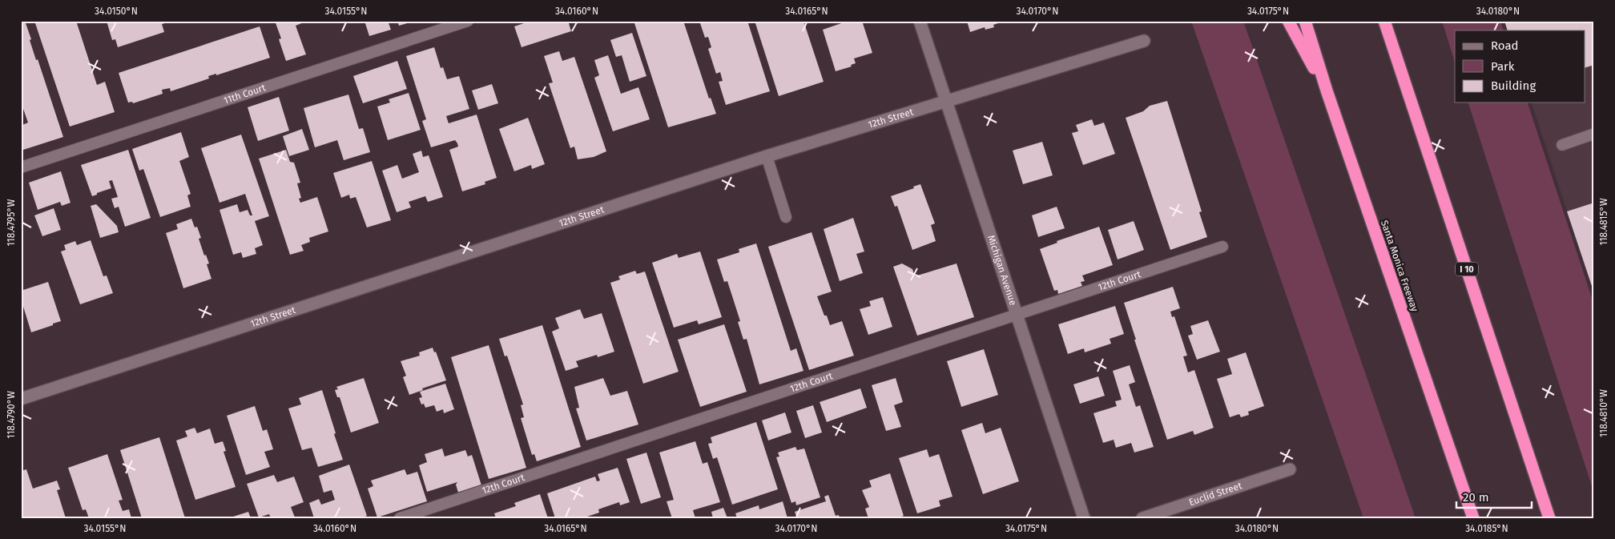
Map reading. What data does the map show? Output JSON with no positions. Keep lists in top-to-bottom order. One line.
{"streets":{"highway":["Santa Monica Freeway","I 10"],"street":["12th Street","Michigan Avenue","Euclid Street"],"lane":["11th Court","12th Court"]},"crossings":[["12th Street","Michigan Avenue"],["Michigan Avenue","12th Court"]],"legend":["Road","Park","Building"],"scale_bar":"20 m","coordinates":["34.0150°N","34.0155°N","34.0160°N","34.0165°N","34.0170°N","34.0175°N","34.0180°N","118.4815°W","118.4795°W","118.4810°W","118.4790°W","34.0185°N"]}
